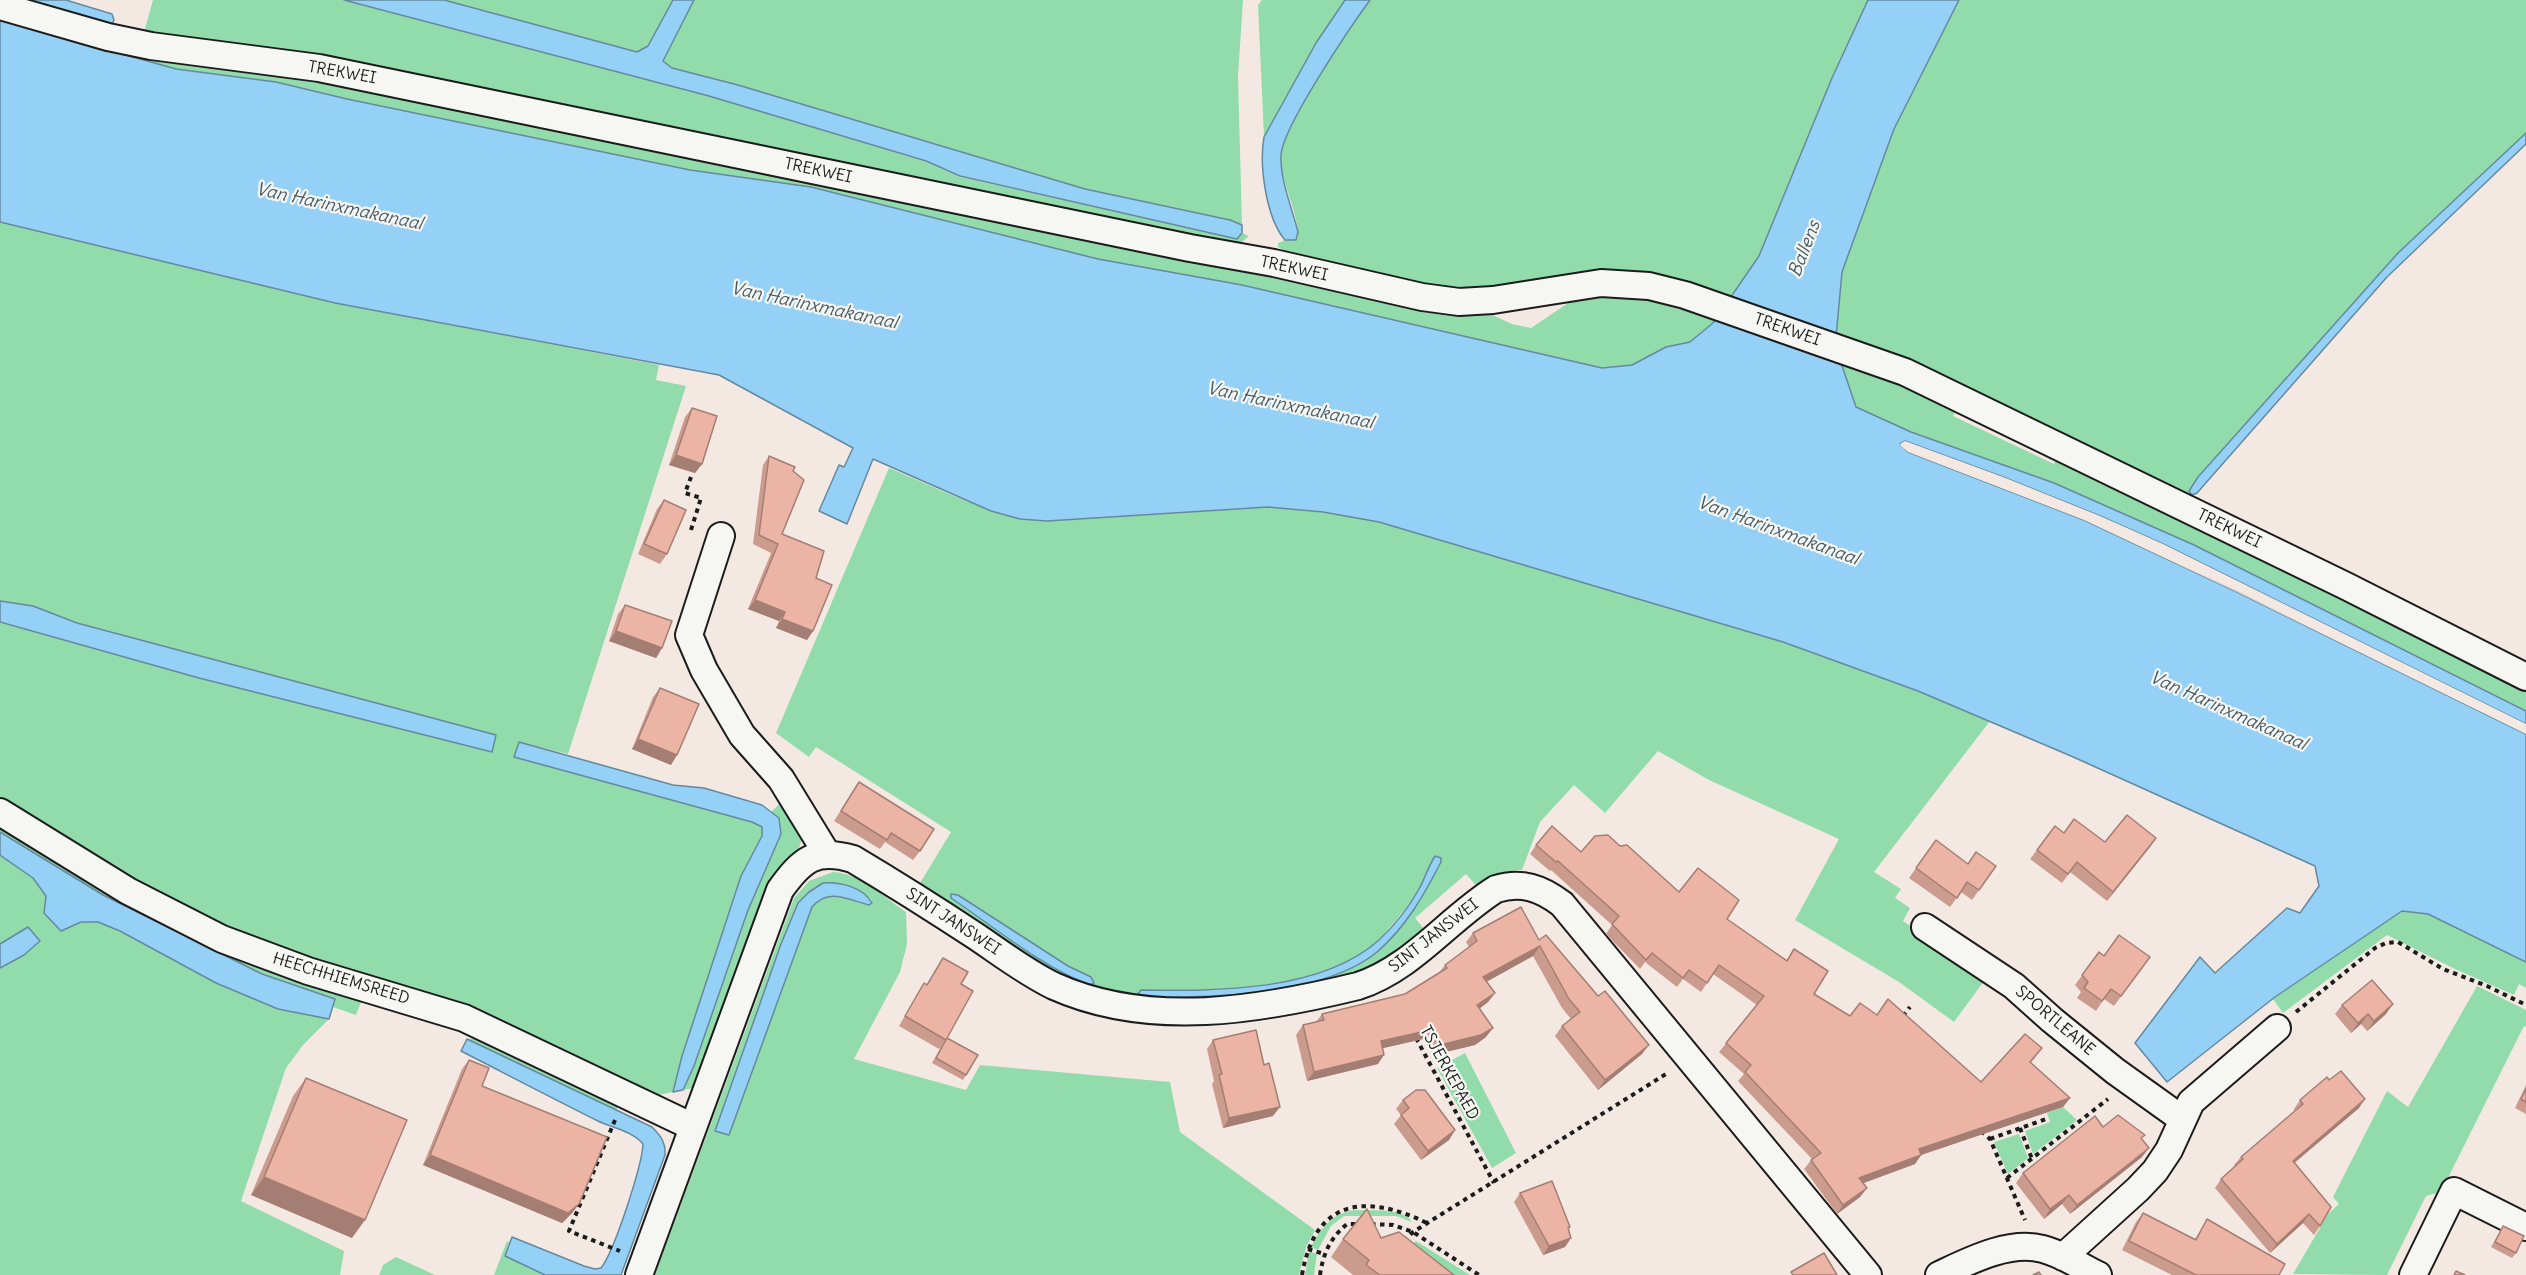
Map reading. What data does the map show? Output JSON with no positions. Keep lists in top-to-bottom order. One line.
{"streets":{"street":["TREKWEI","SINT JANSWEI","HEECHHIEMSREED","SPORTLEANE"],"path":["TSJERKEPAED"]},"water":["Van Harinxmakanaal","Ballens"]}
